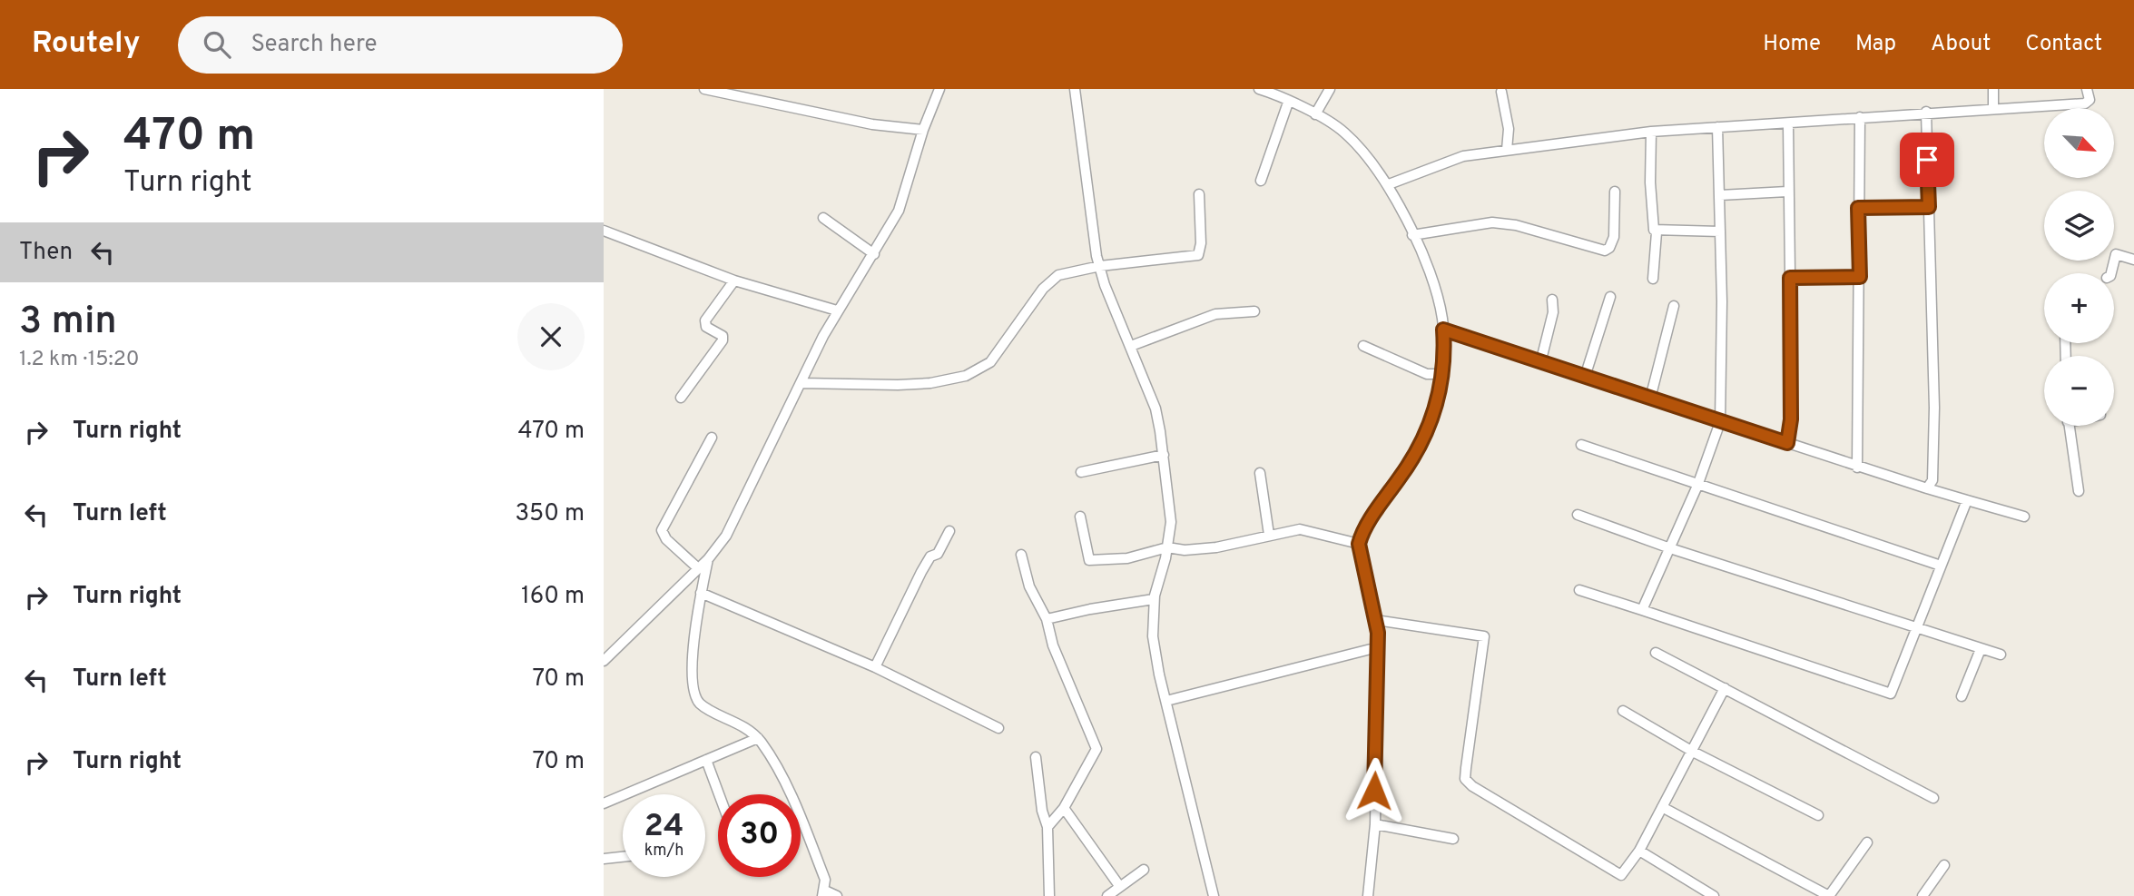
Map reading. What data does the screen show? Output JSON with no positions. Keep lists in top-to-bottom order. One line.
{"north":"bottom right","page":{"header":"Routely","search":"Search here","nav":["Home","Map","About","Contact"],"turn":["470 m","Turn right"],"map_buttons":["+","−"],"then":"Then","heading":["3 min","1.2 km · 15:20"],"list":[{"name":"Turn right","value":"470 m"},{"name":"Turn left","value":"350 m"},{"name":"Turn right","value":"160 m"},{"name":"Turn left","value":"70 m"},{"name":"Turn right","value":"70 m"}],"speed":"24 km/h","limit":"30"}}
